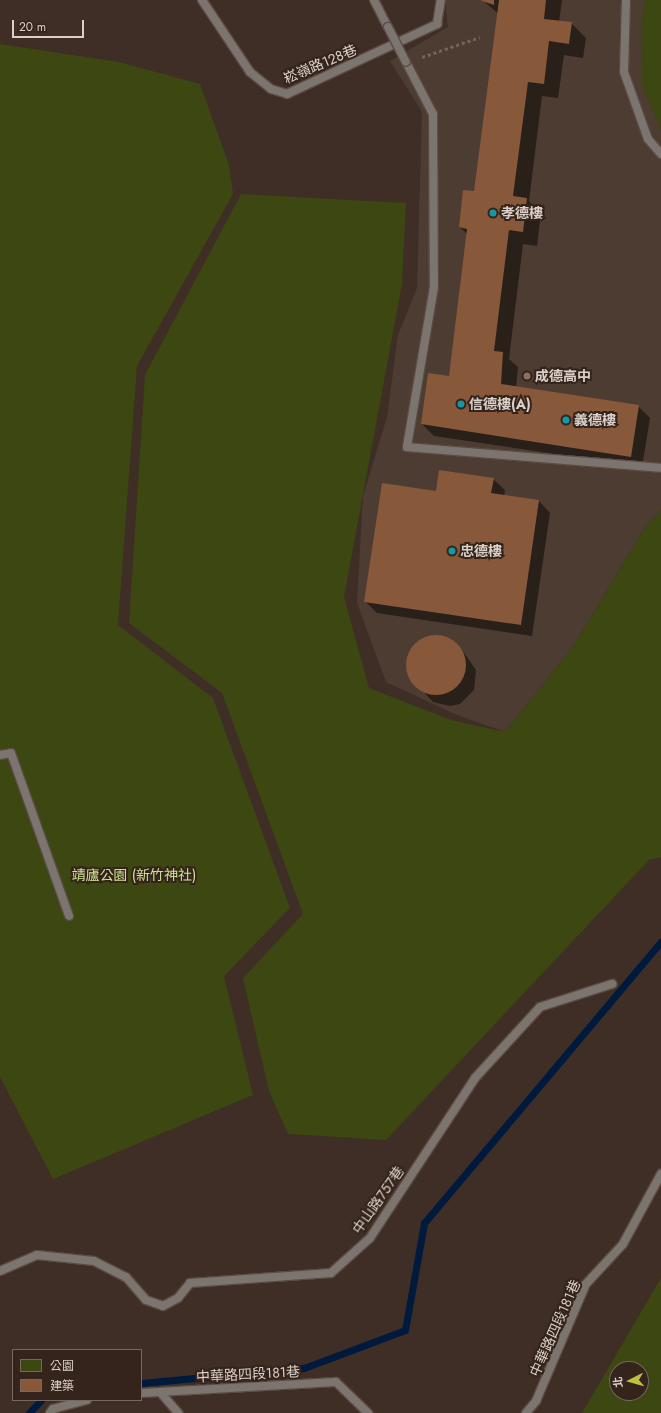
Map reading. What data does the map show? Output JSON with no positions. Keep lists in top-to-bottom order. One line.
{"streets":{"lane":["崧嶺路128巷","中山路757巷","中華路四段181巷"]},"parks":["靖廬公園 (新竹神社)"],"places":["孝德樓","成德高中","信德樓(A)","義德樓","忠德樓"],"legend":["公園","建築"],"scale_bar":"20 m","north":"left"}
